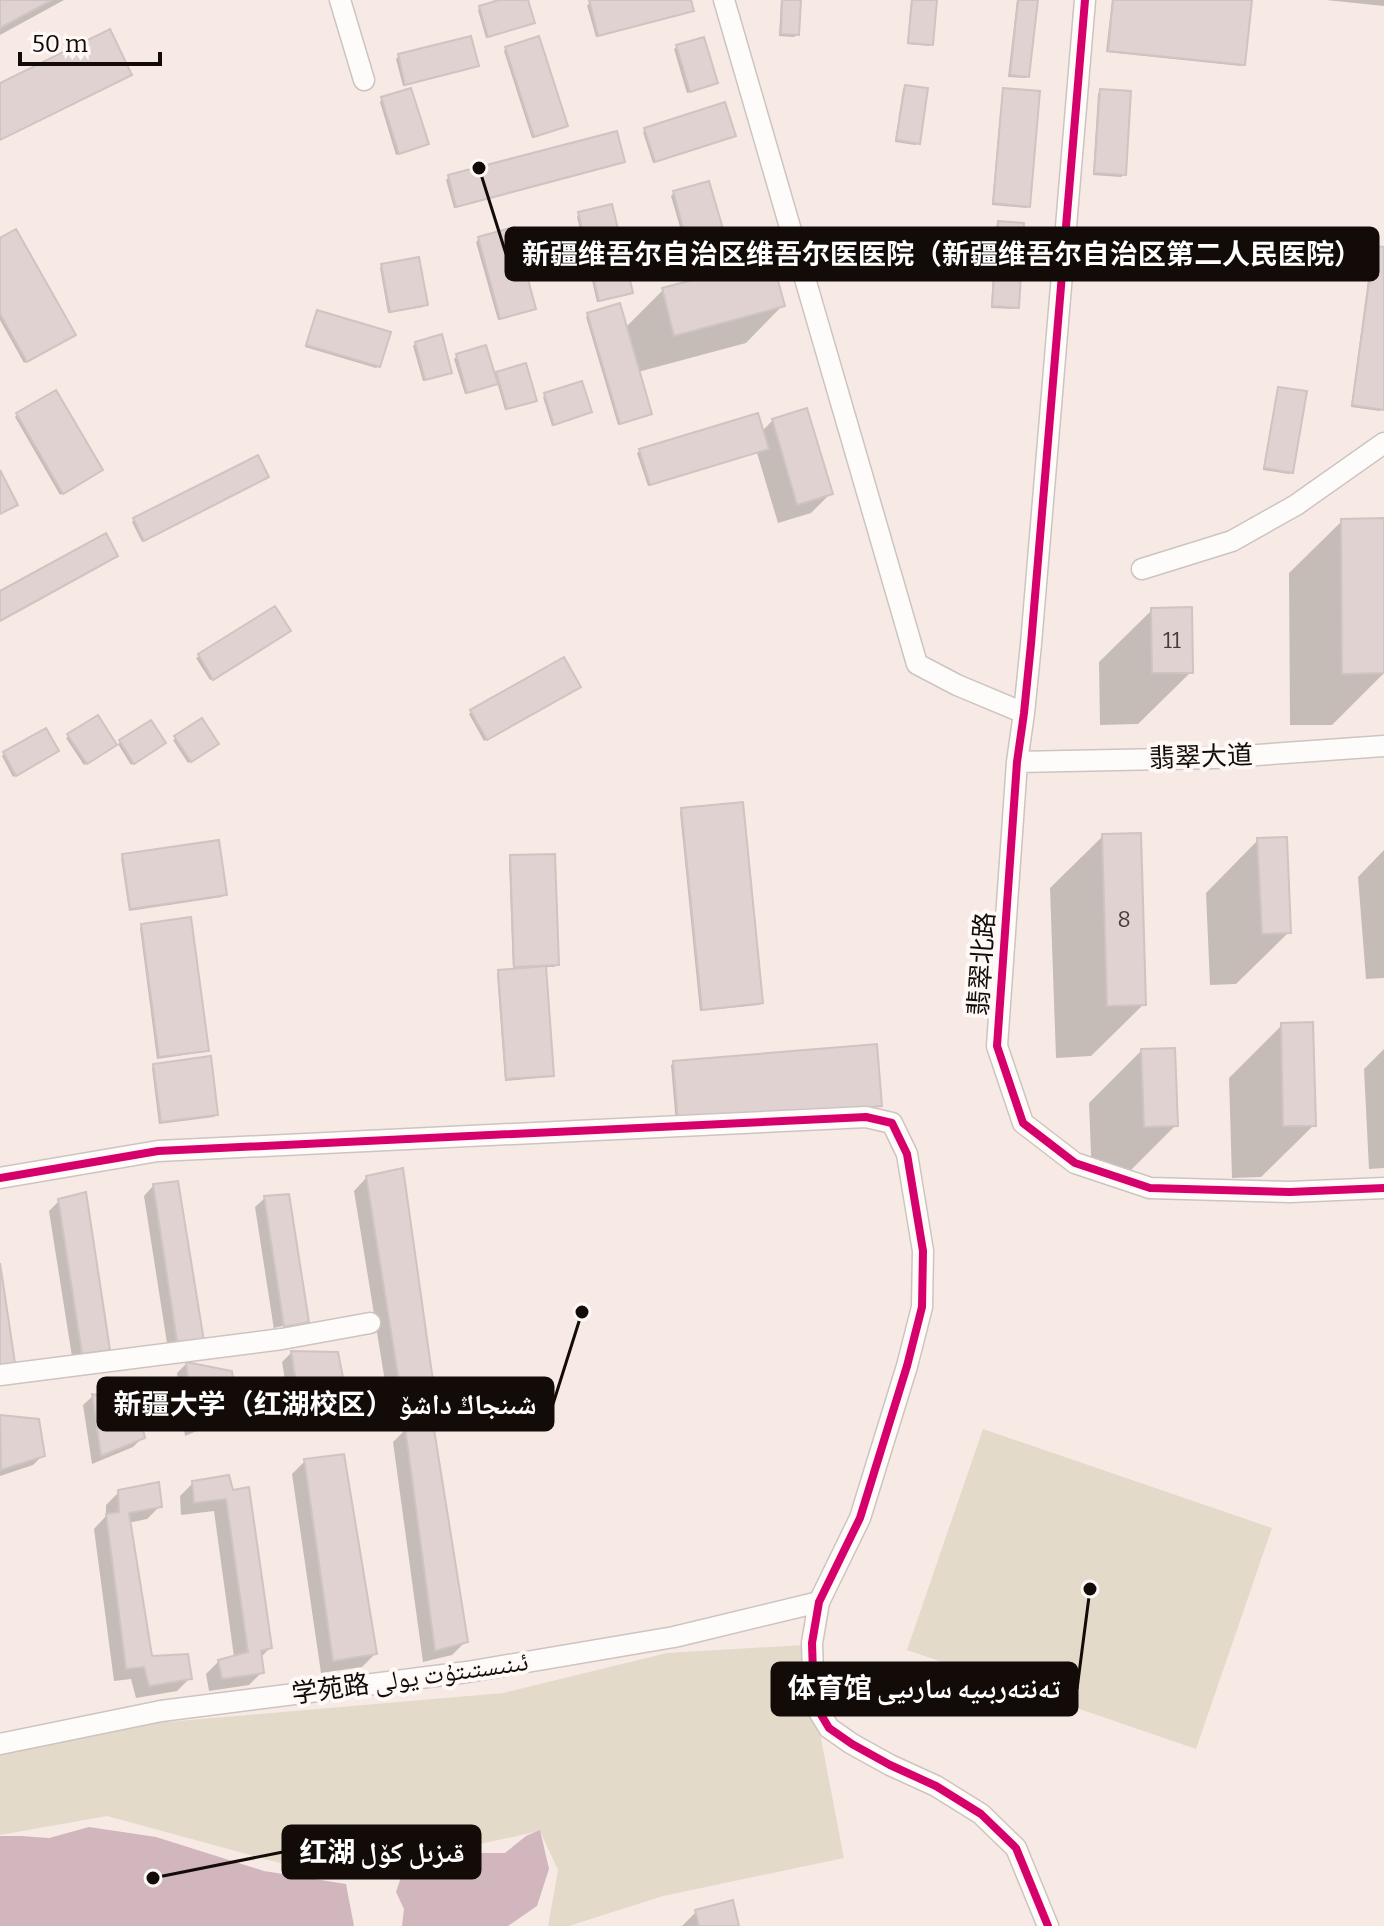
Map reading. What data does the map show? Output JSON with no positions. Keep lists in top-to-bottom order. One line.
{"streets":{"street":["翡翠大道","翡翠北路","学苑路 ئىنىستىتۇت يولى"]},"crossings":[["翡翠大道","翡翠北路"]],"places":["新疆维吾尔自治区维吾尔医医院（新疆维吾尔自治区第二人民医院）","新疆大学（红湖校区） شىنجاڭ داشۆ","体育馆 تەنتەربىيە سارىيى","红湖 قىزىل كۆل"],"house_numbers":["11","8"],"scale_bar":"50 m"}
